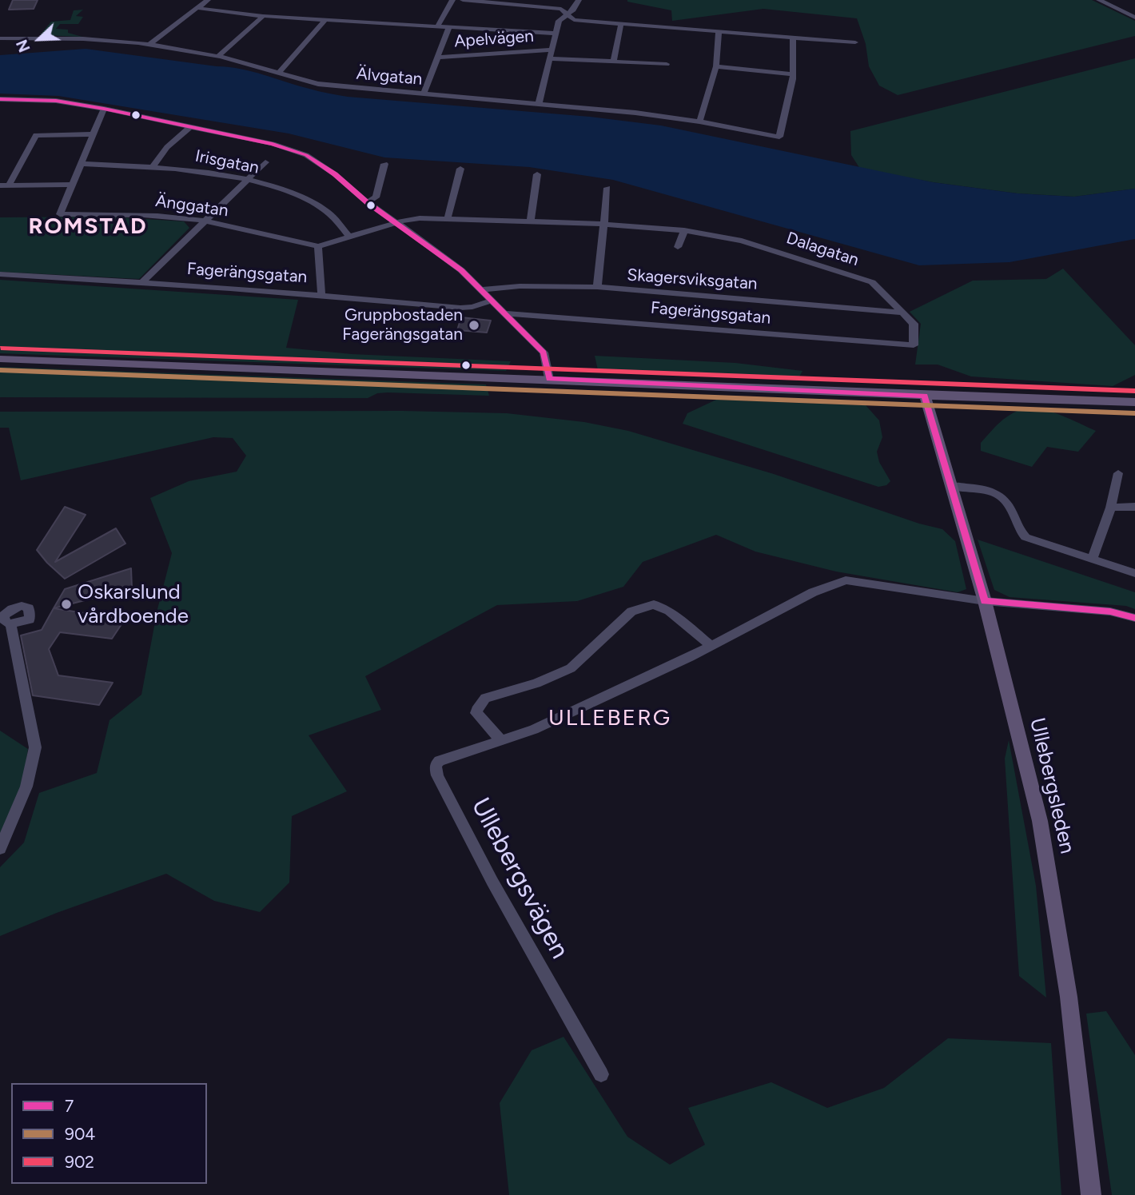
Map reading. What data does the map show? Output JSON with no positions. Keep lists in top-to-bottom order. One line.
{"streets":{"main road":["Ullebergsleden"],"street":["Apelvägen","Älvgatan","Irisgatan","Änggatan","Dalagatan","Fagerängsgatan","Skagersviksgatan","Ullebergsvägen"]},"crossings":[["Irisgatan","Dalagatan"],["Änggatan","Dalagatan"],["Dalagatan","Fagerängsgatan"],["Dalagatan","Skagersviksgatan"],["Ullebergsleden","Ullebergsvägen"]],"districts":["ROMSTAD","ULLEBERG"],"places":["Gruppbostaden Fagerängsgatan","Oskarslund vårdboende"],"lines":["transit line 7","transit line 902","transit line 904"],"legend":["7","904","902"],"north":"bottom left"}
